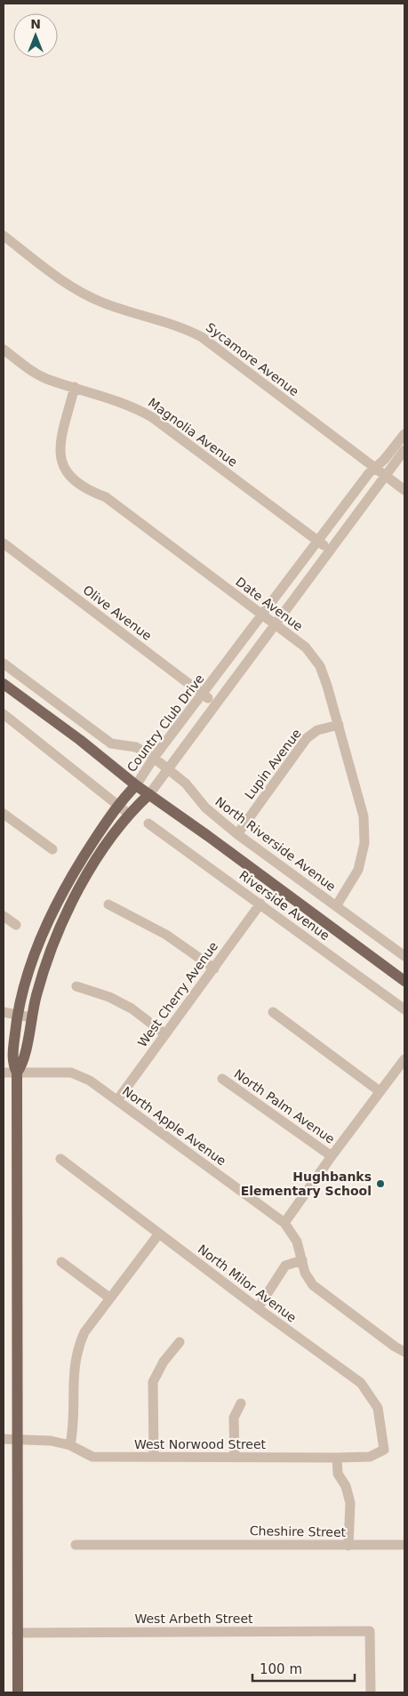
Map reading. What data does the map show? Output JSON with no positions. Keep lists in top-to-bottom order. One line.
{"streets":{"main road":["Country Club Drive"],"street":["Sycamore Avenue","Magnolia Avenue","Date Avenue","Olive Avenue","Lupin Avenue","North Riverside Avenue","Riverside Avenue","West Cherry Avenue","North Palm Avenue","North Apple Avenue","North Milor Avenue","West Norwood Street","Cheshire Street","West Arbeth Street"]},"crossings":[["Sycamore Avenue","Country Club Drive"],["Magnolia Avenue","Date Avenue"],["Magnolia Avenue","Country Club Drive"],["Date Avenue","Country Club Drive"],["Date Avenue","Lupin Avenue"],["Date Avenue","North Riverside Avenue"],["Olive Avenue","Country Club Drive"],["Country Club Drive","North Riverside Avenue"],["Country Club Drive","North Apple Avenue"],["Lupin Avenue","North Riverside Avenue"],["Riverside Avenue","West Cherry Avenue"],["West Cherry Avenue","North Apple Avenue"],["North Milor Avenue","West Norwood Street"]],"places":["Hughbanks Elementary School"],"scale_bar":"100 m","north":"top"}
